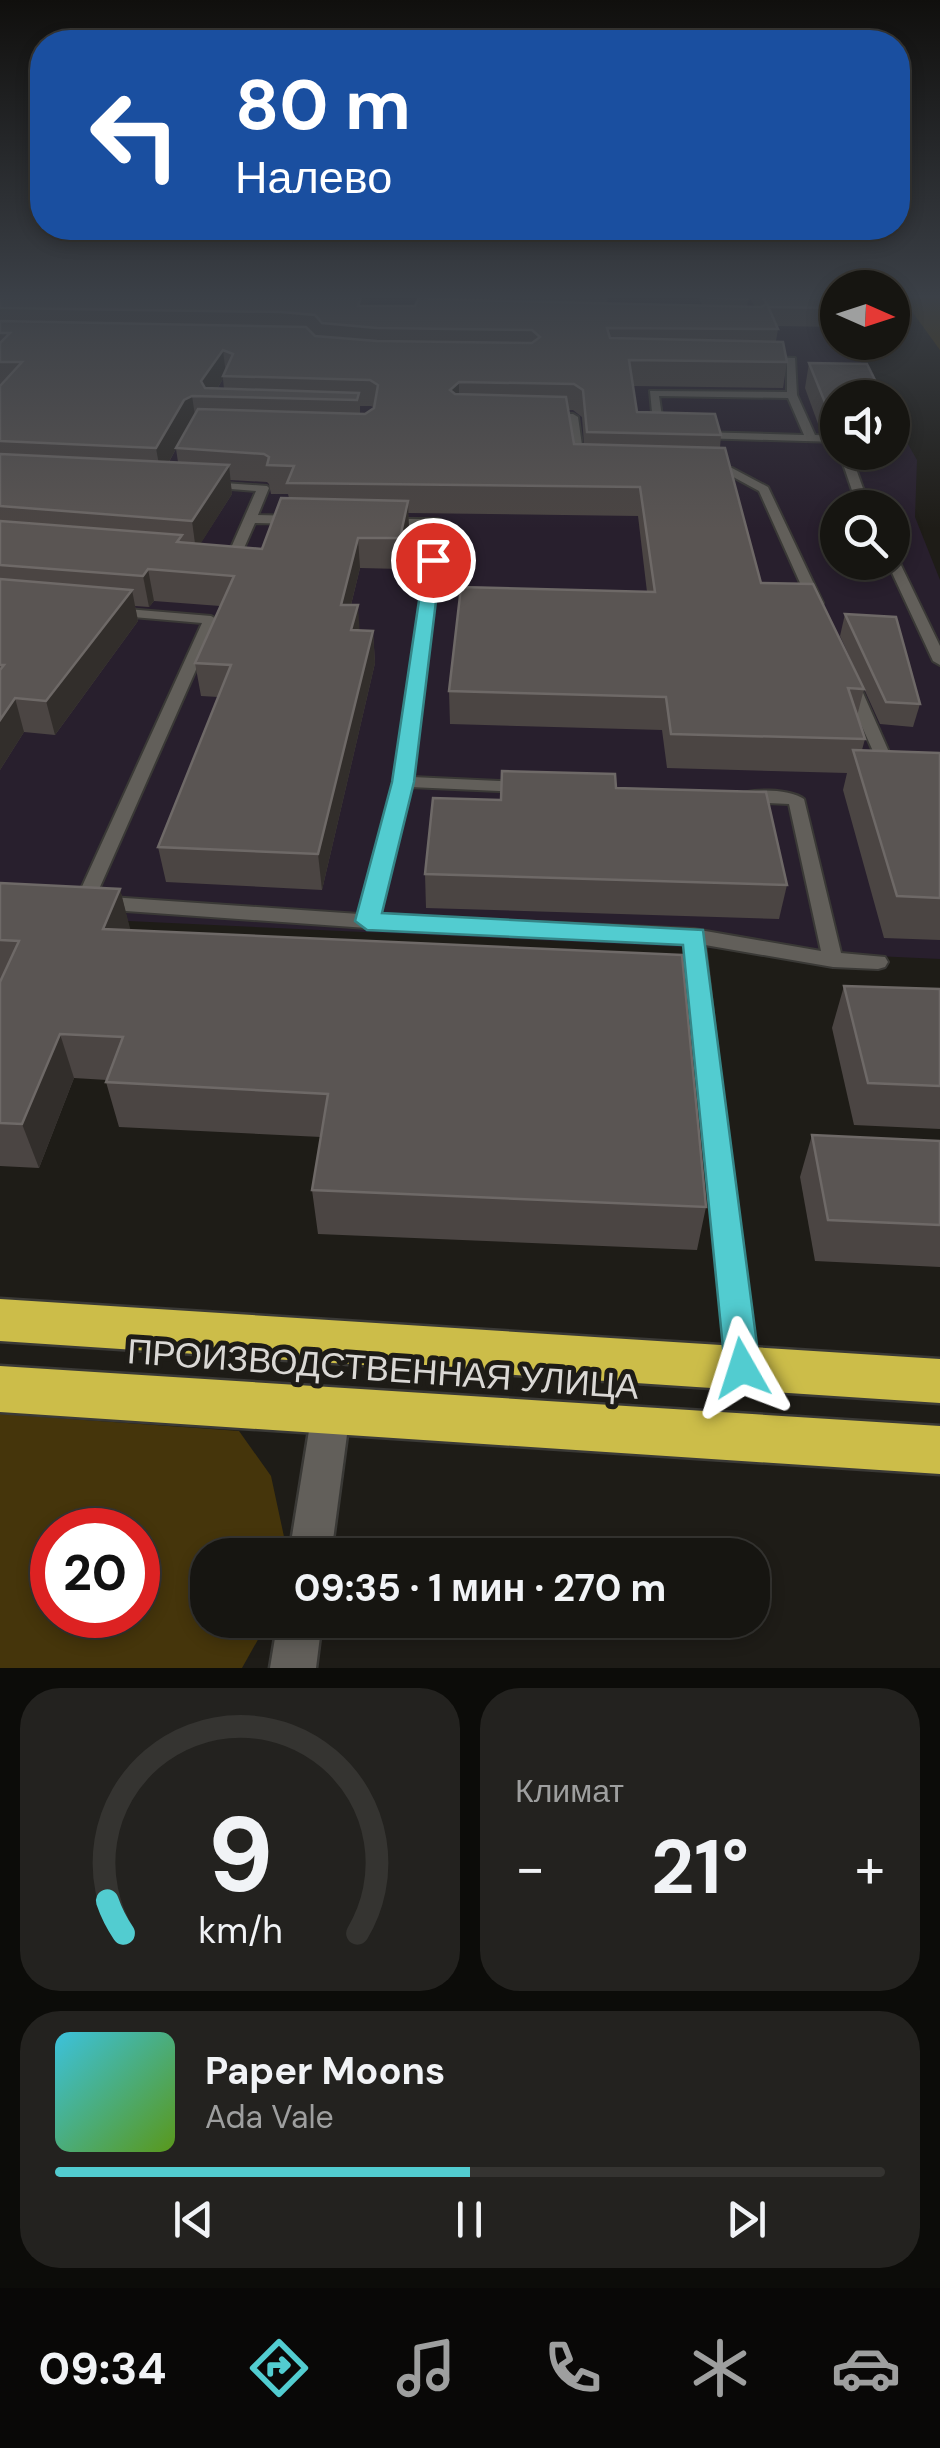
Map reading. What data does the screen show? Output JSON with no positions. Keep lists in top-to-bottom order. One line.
{"streets":{"highway":["ПРОИЗВОДСТВЕННАЯ УЛИЦА"]},"north":"right","page":{"turn":["80 m","Налево"],"limit":"20","trip":"09:35 · 1 мин · 270 m","tile":"Климат","heat":["−","21°","+"],"song":["Paper Moons","Ada Vale"],"tabs":"09:34","gauge":["9","km/h"]}}
